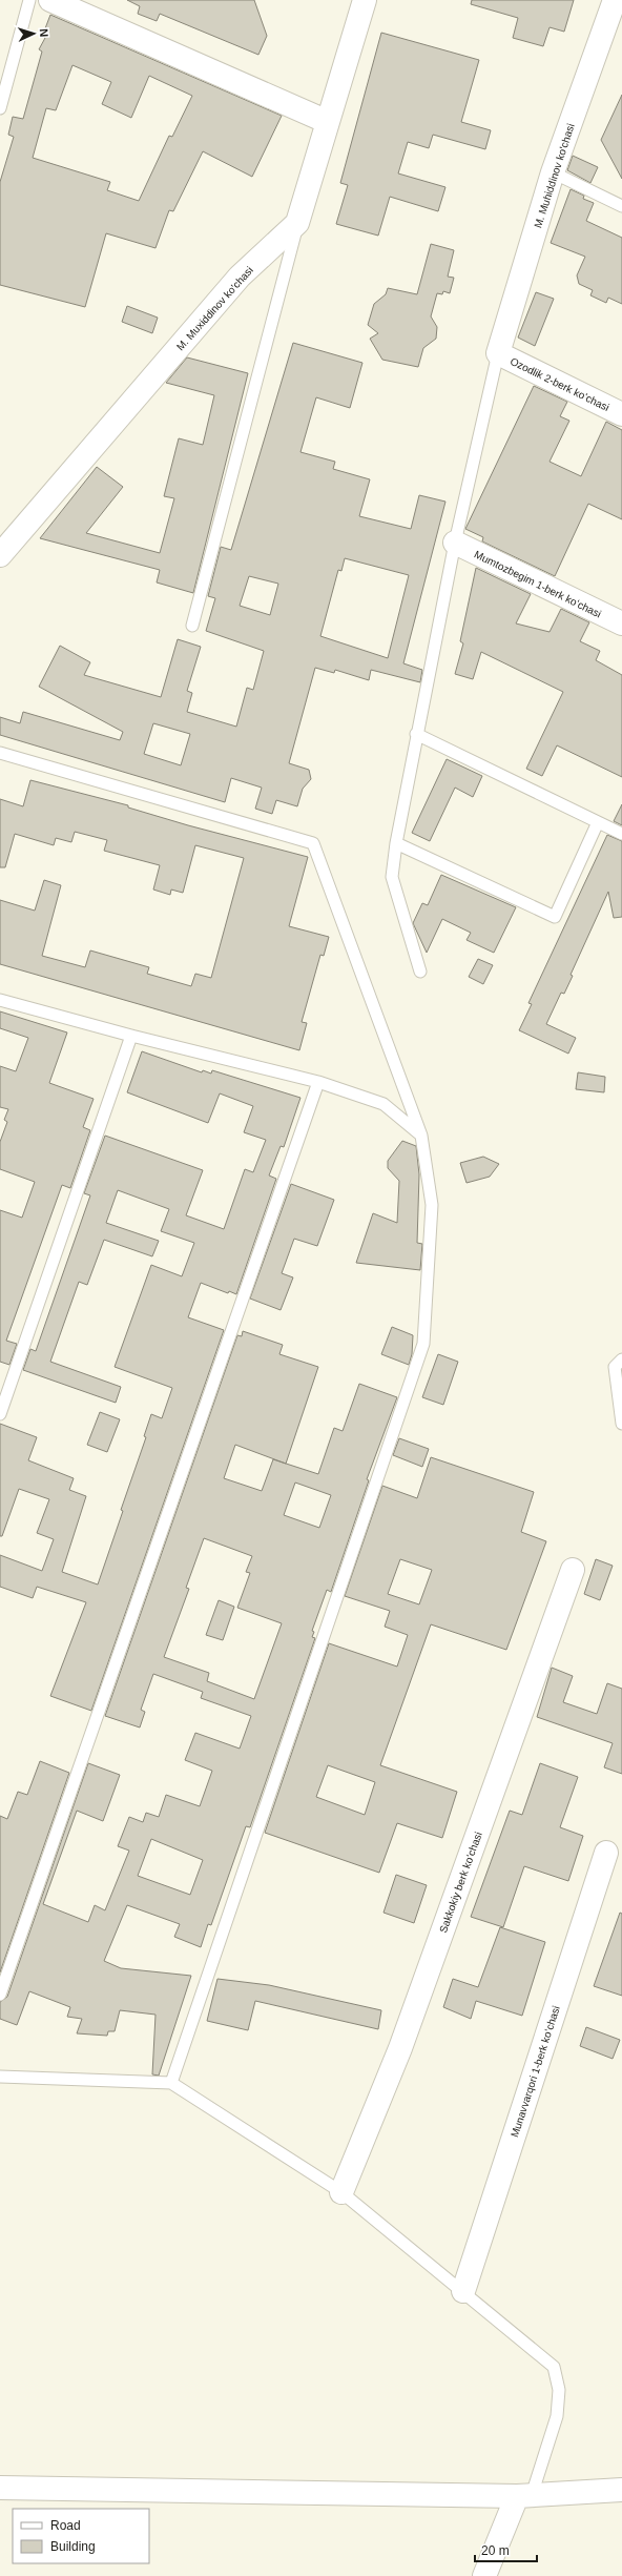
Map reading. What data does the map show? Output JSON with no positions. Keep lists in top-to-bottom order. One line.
{"streets":{"street":["M. Muhiddinov ko'chasi","M. Muxiddinov ko'chasi","Ozodlik 2-berk koʻchasi","Mumtozbegim 1-berk koʻchasi","Sakkokiy berk koʻchasi","Munavvarqori 1-berk koʻchasi"]},"crossings":[["M. Muhiddinov ko'chasi","Ozodlik 2-berk koʻchasi"]],"legend":["Road","Building"],"scale_bar":"20 m","north":"right"}
